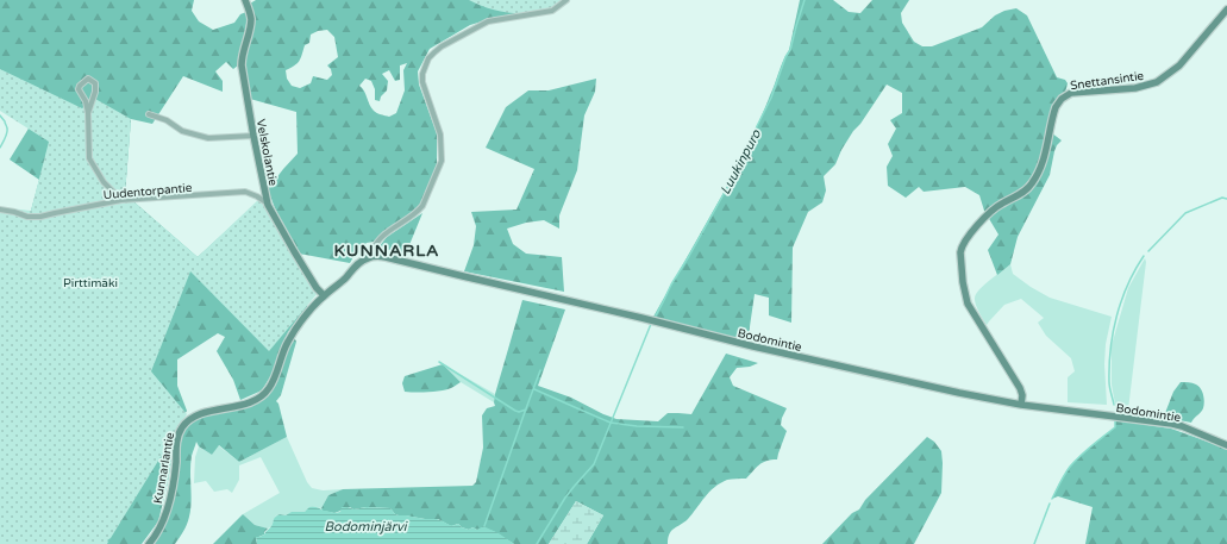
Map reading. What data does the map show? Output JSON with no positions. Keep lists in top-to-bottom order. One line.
{"streets":{"street":["Snettansintie","Velskolantie","Uudentorpantie","Bodomintie","Kunnarlantie"]},"crossings":[["Snettansintie","Bodomintie"],["Velskolantie","Uudentorpantie"],["Velskolantie","Kunnarlantie"]],"districts":["KUNNARLA"],"water":["Luukinpuro","Bodominjärvi"],"parks":["Pirttimäki"]}
